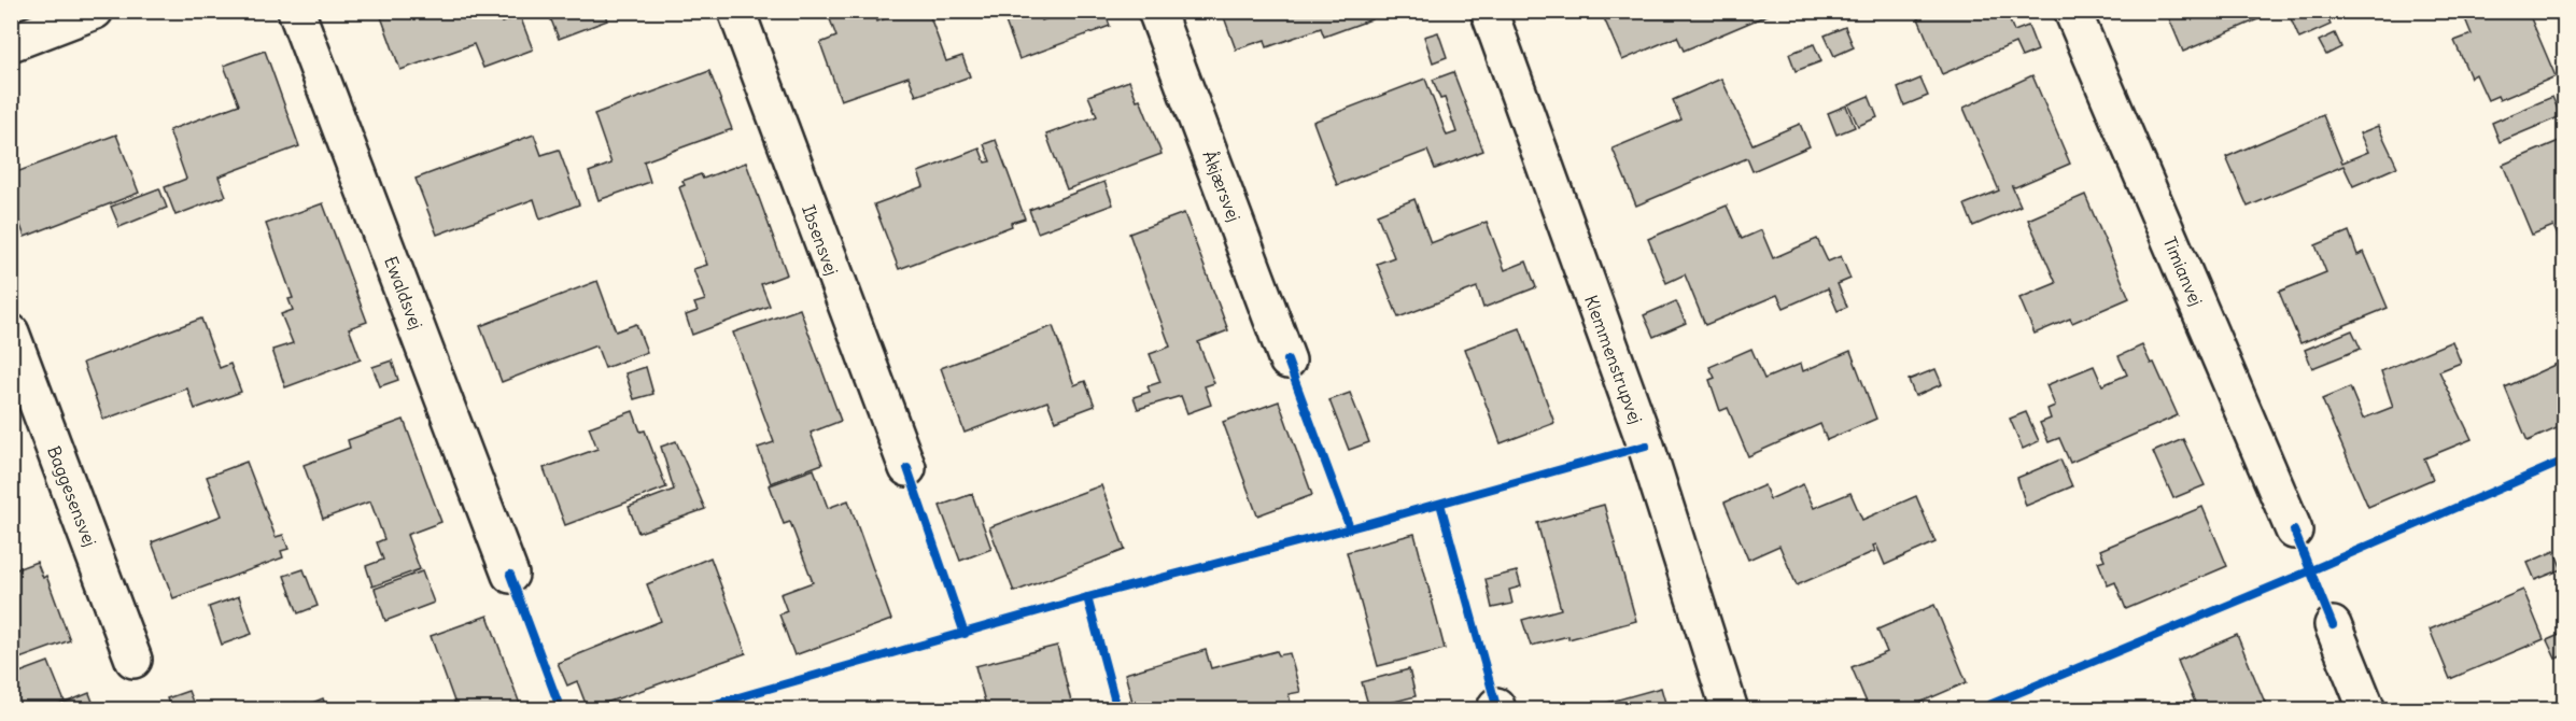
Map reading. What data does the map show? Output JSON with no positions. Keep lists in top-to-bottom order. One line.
{"streets":{"street":["Åkjærsvej","Ibsensvej","Timianvej","Ewaldsvej","Klemmenstrupvej","Baggesensvej"]}}
